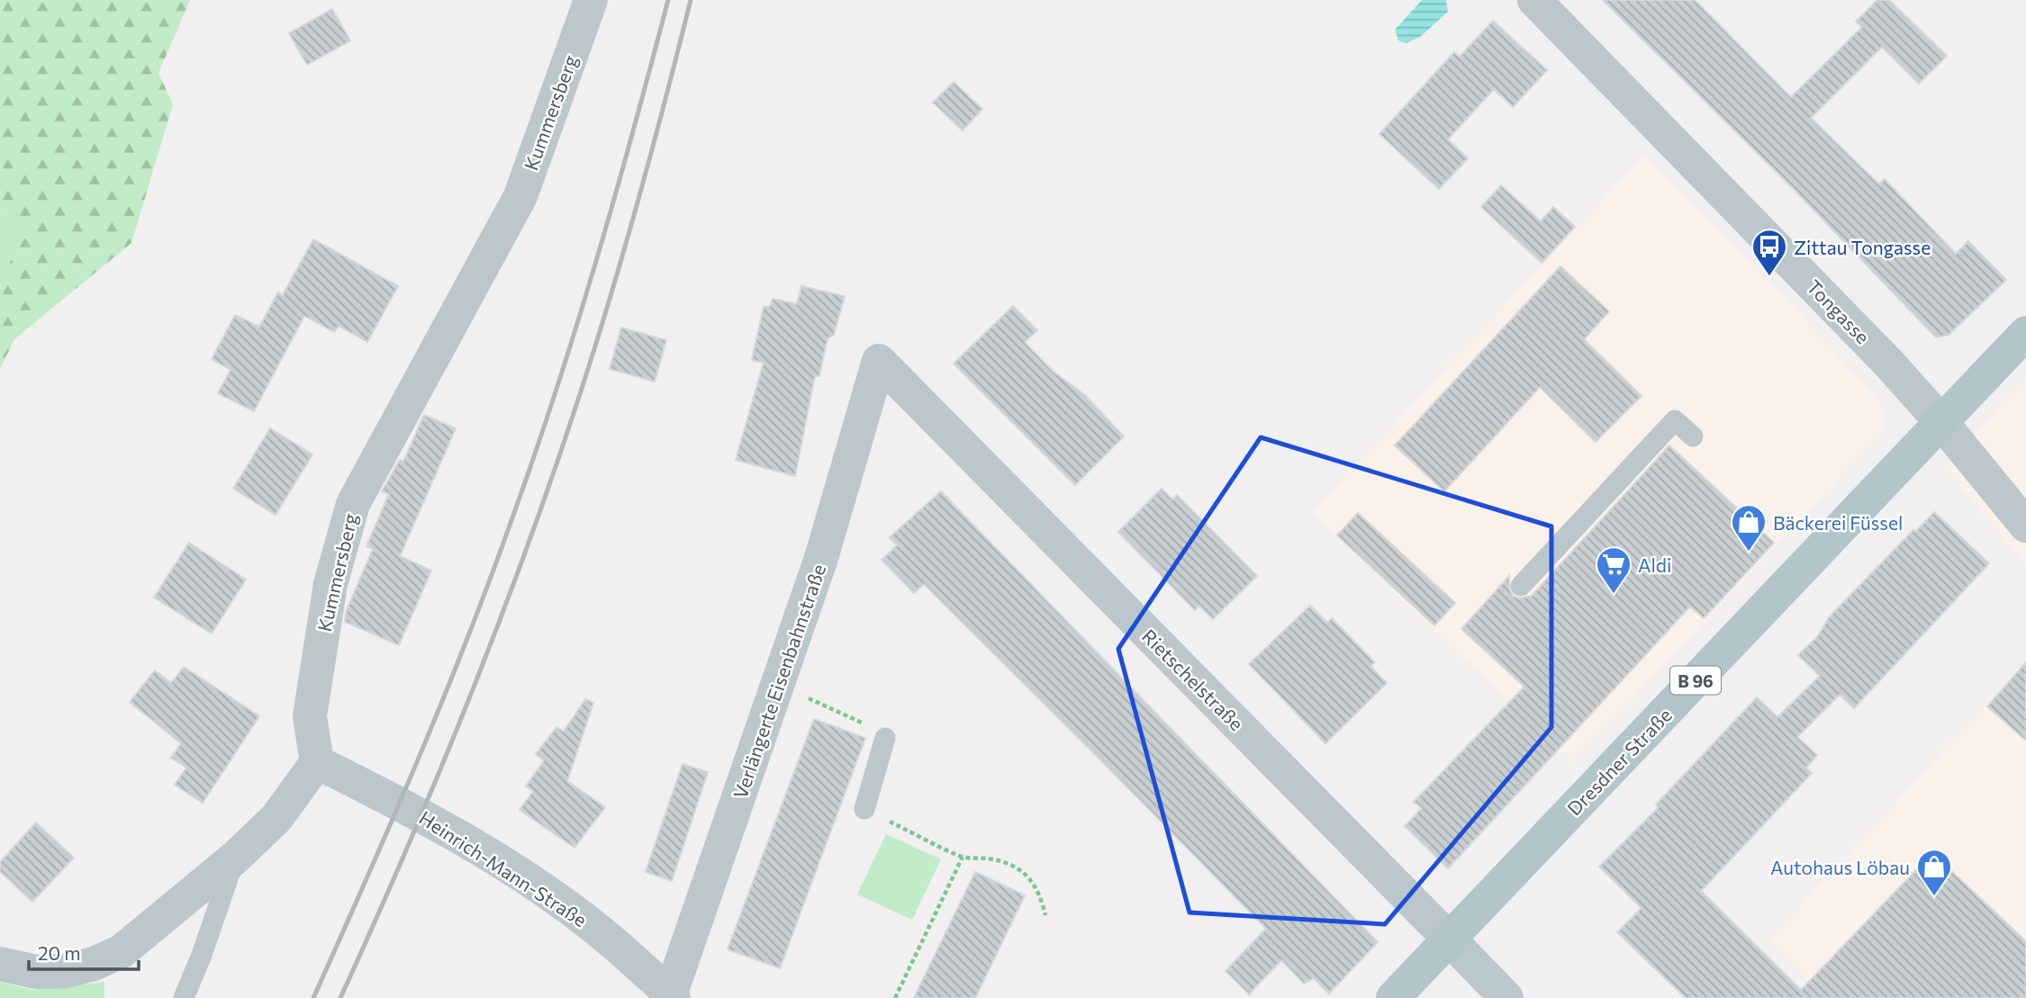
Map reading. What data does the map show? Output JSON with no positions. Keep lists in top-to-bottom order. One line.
{"streets":{"main road":["Rietschelstraße","B 96","Dresdner Straße"],"street":["Kummersberg","Tongasse","Verlängerte Eisenbahnstraße","Heinrich-Mann-Straße"]},"crossings":[["Kummersberg","Heinrich-Mann-Straße"],["Tongasse","Dresdner Straße"],["Rietschelstraße","Verlängerte Eisenbahnstraße"],["Rietschelstraße","Dresdner Straße"],["Verlängerte Eisenbahnstraße","Heinrich-Mann-Straße"]],"places":{"bus stop":["Zittau Tongasse"],"shop":["Bäckerei Füssel","Autohaus Löbau"],"supermarket":["Aldi"]},"scale_bar":"20 m"}
